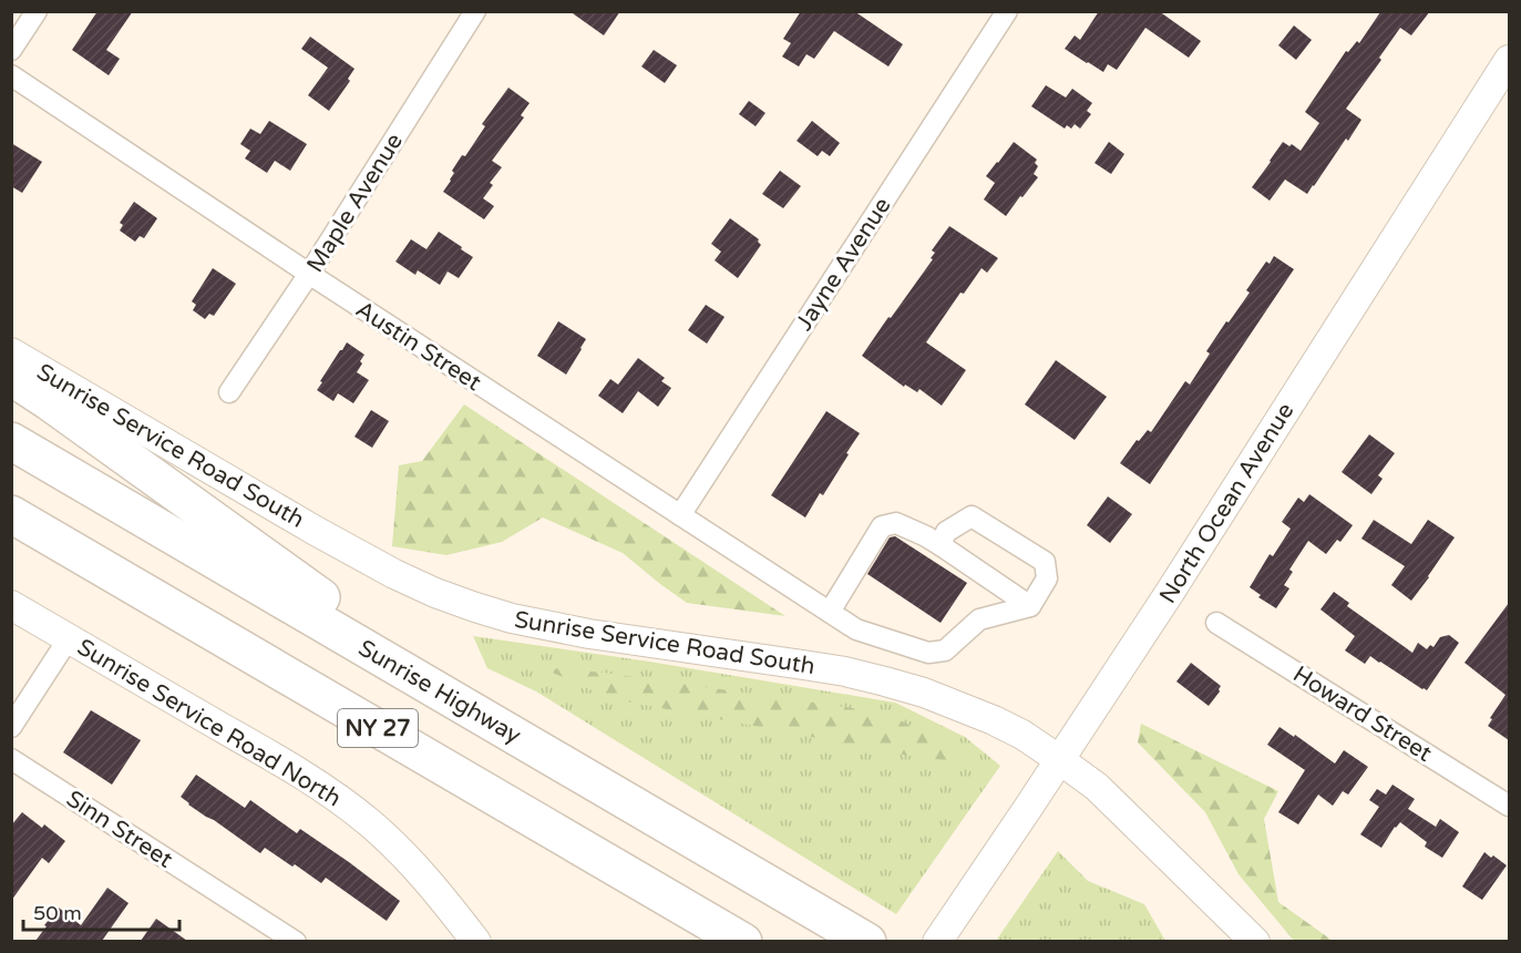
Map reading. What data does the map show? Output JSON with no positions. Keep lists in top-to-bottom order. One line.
{"streets":{"highway":["Sunrise Highway","NY 27"],"main road":["Sunrise Service Road South","North Ocean Avenue","Sunrise Service Road North"],"street":["Maple Avenue","Jayne Avenue","Austin Street","Howard Street","Sinn Street"]},"crossings":[["Maple Avenue","Austin Street"],["Jayne Avenue","Austin Street"],["Sunrise Service Road South","North Ocean Avenue"]],"scale_bar":"50 m"}
